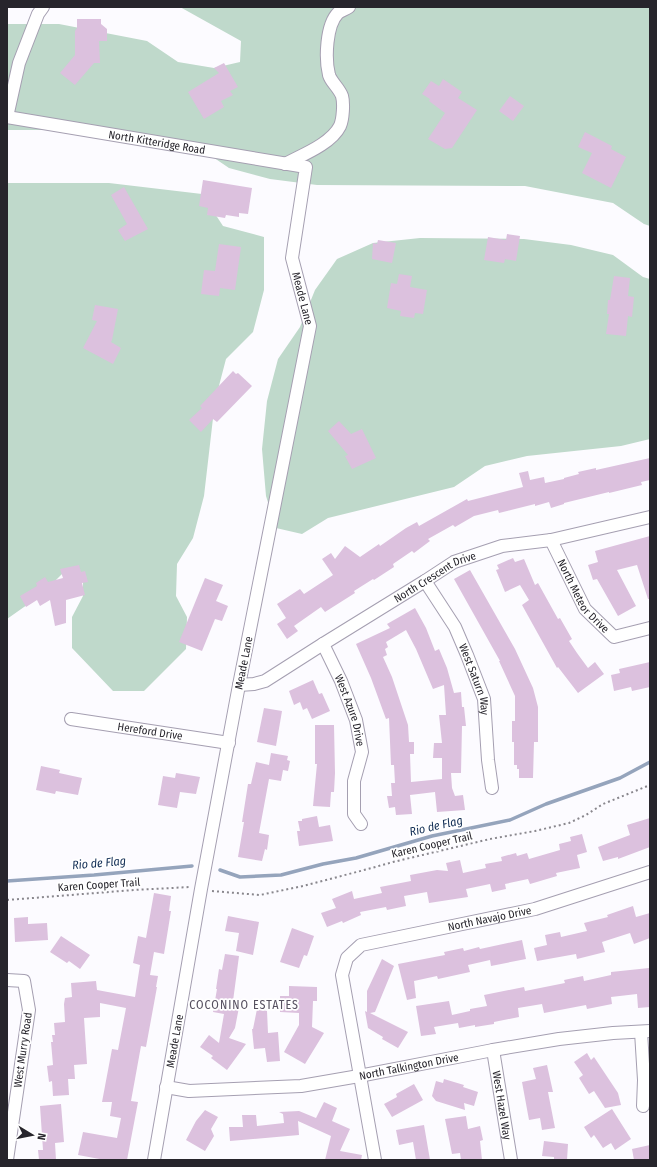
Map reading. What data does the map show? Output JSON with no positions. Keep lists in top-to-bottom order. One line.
{"streets":{"street":["North Kitteridge Road","Meade Lane","North Crescent Drive","North Meteor Drive","West Saturn Way","West Azure Drive","Hereford Drive","North Navajo Drive","West Murry Road","North Talkington Drive","West Hazel Way"],"path":["Karen Cooper Trail"]},"crossings":[["North Kitteridge Road","Meade Lane"],["Meade Lane","North Crescent Drive"],["Meade Lane","Hereford Drive"],["Meade Lane","North Talkington Drive"],["North Crescent Drive","North Meteor Drive"],["North Crescent Drive","West Saturn Way"],["North Crescent Drive","West Azure Drive"],["North Navajo Drive","North Talkington Drive"],["North Talkington Drive","West Hazel Way"]],"districts":["COCONINO ESTATES"],"water":["Rio de Flag"],"north":"right"}
